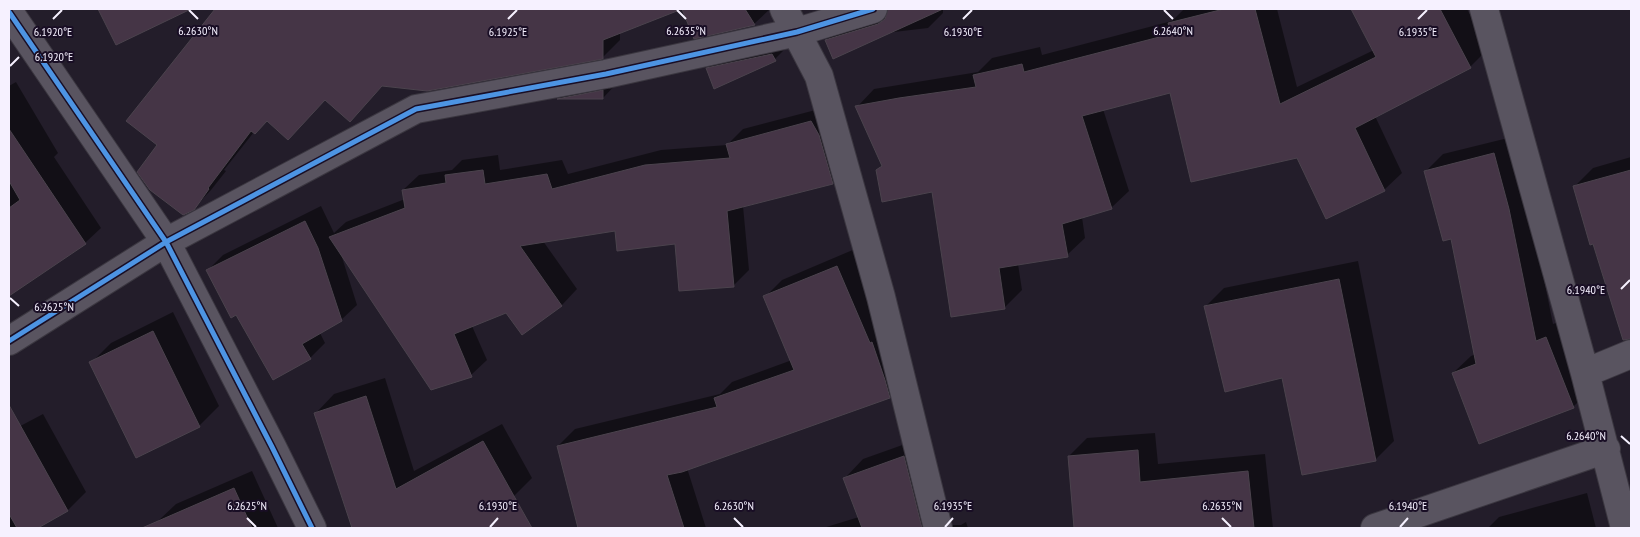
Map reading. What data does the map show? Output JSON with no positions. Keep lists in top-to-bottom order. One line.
{"coordinates":["6.2635°N","6.2630°N","6.2640°N","6.1920°E","6.1930°E","6.1935°E","6.1925°E","6.1940°E","6.2625°N"]}
